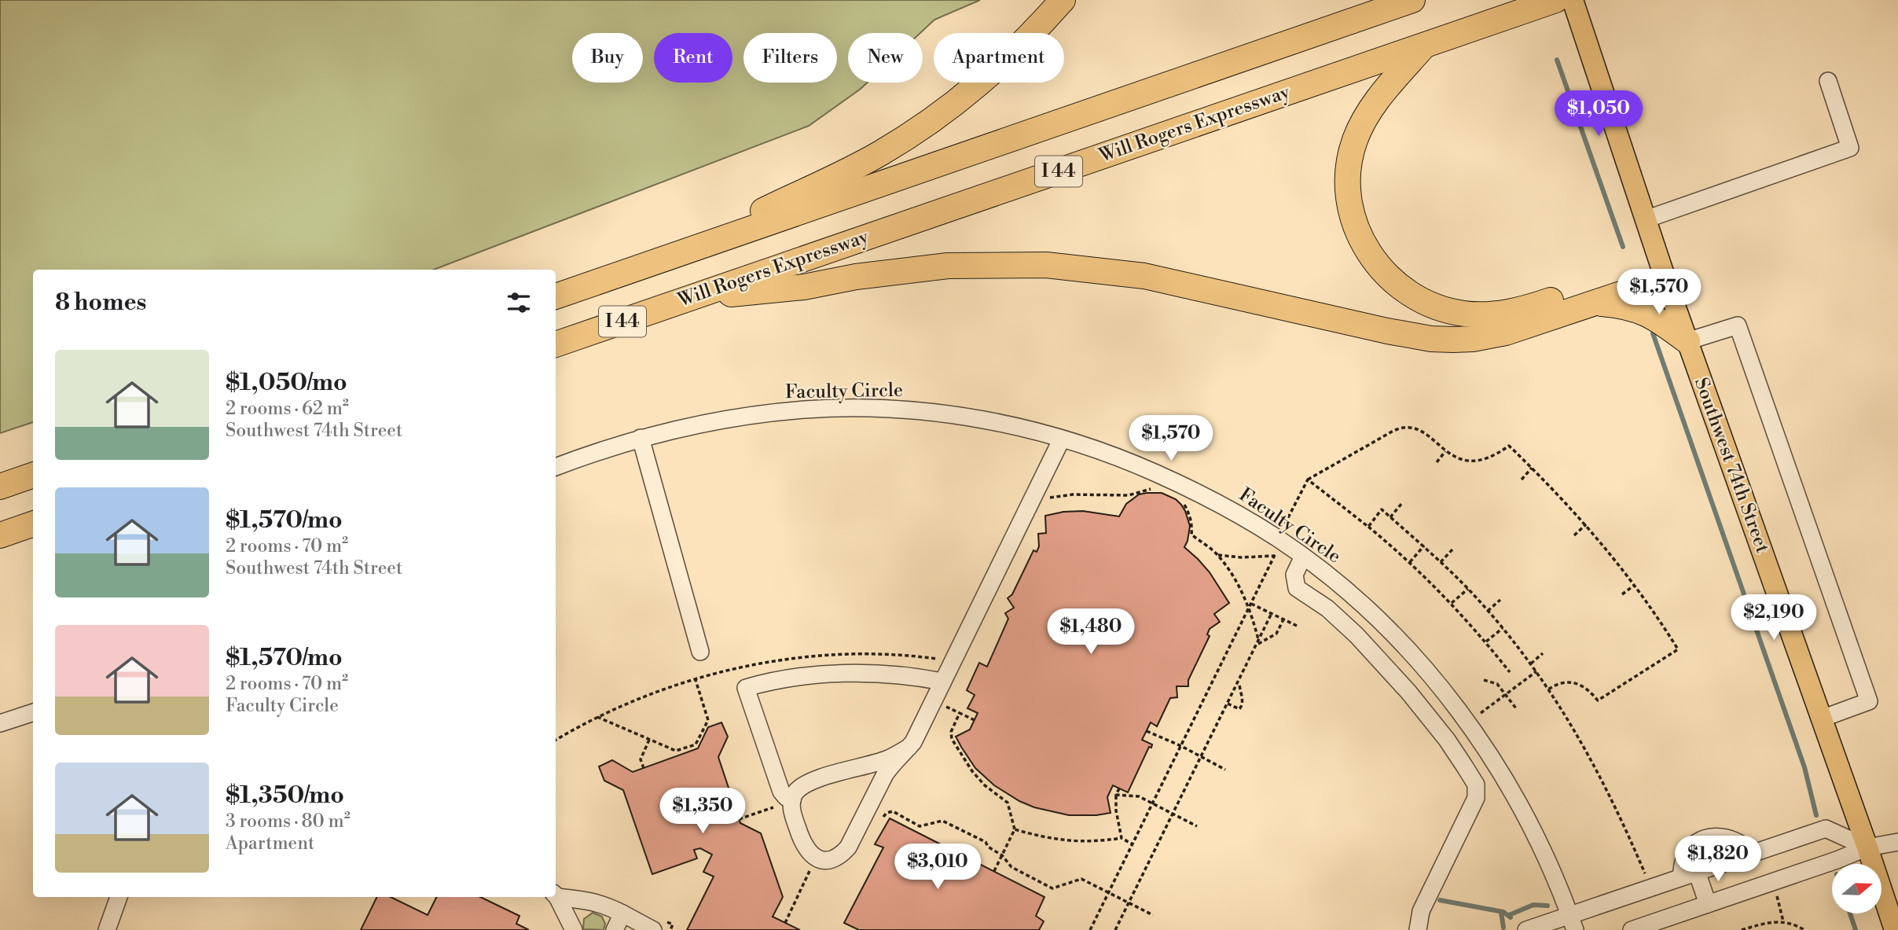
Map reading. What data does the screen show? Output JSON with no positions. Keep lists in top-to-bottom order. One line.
{"streets":{"highway":["Will Rogers Expressway","I 44"],"main road":["Southwest 74th Street"],"street":["Faculty Circle"]},"north":"right","page":{"chip":["Buy","Rent","Filters","New","Apartment"],"price":["$1,050","$1,570","$1,570","$2,190","$1,480","$1,350","$1,820","$3,010"],"heading":"8 homes","list":[{"name":"$1,050/mo","note":"2 rooms · 62 m² · Southwest 74th Street"},{"name":"$1,570/mo","note":"2 rooms · 70 m² · Southwest 74th Street"},{"name":"$1,570/mo","note":"2 rooms · 70 m² · Faculty Circle"},{"name":"$1,350/mo","note":"3 rooms · 80 m² · Apartment"}]}}
